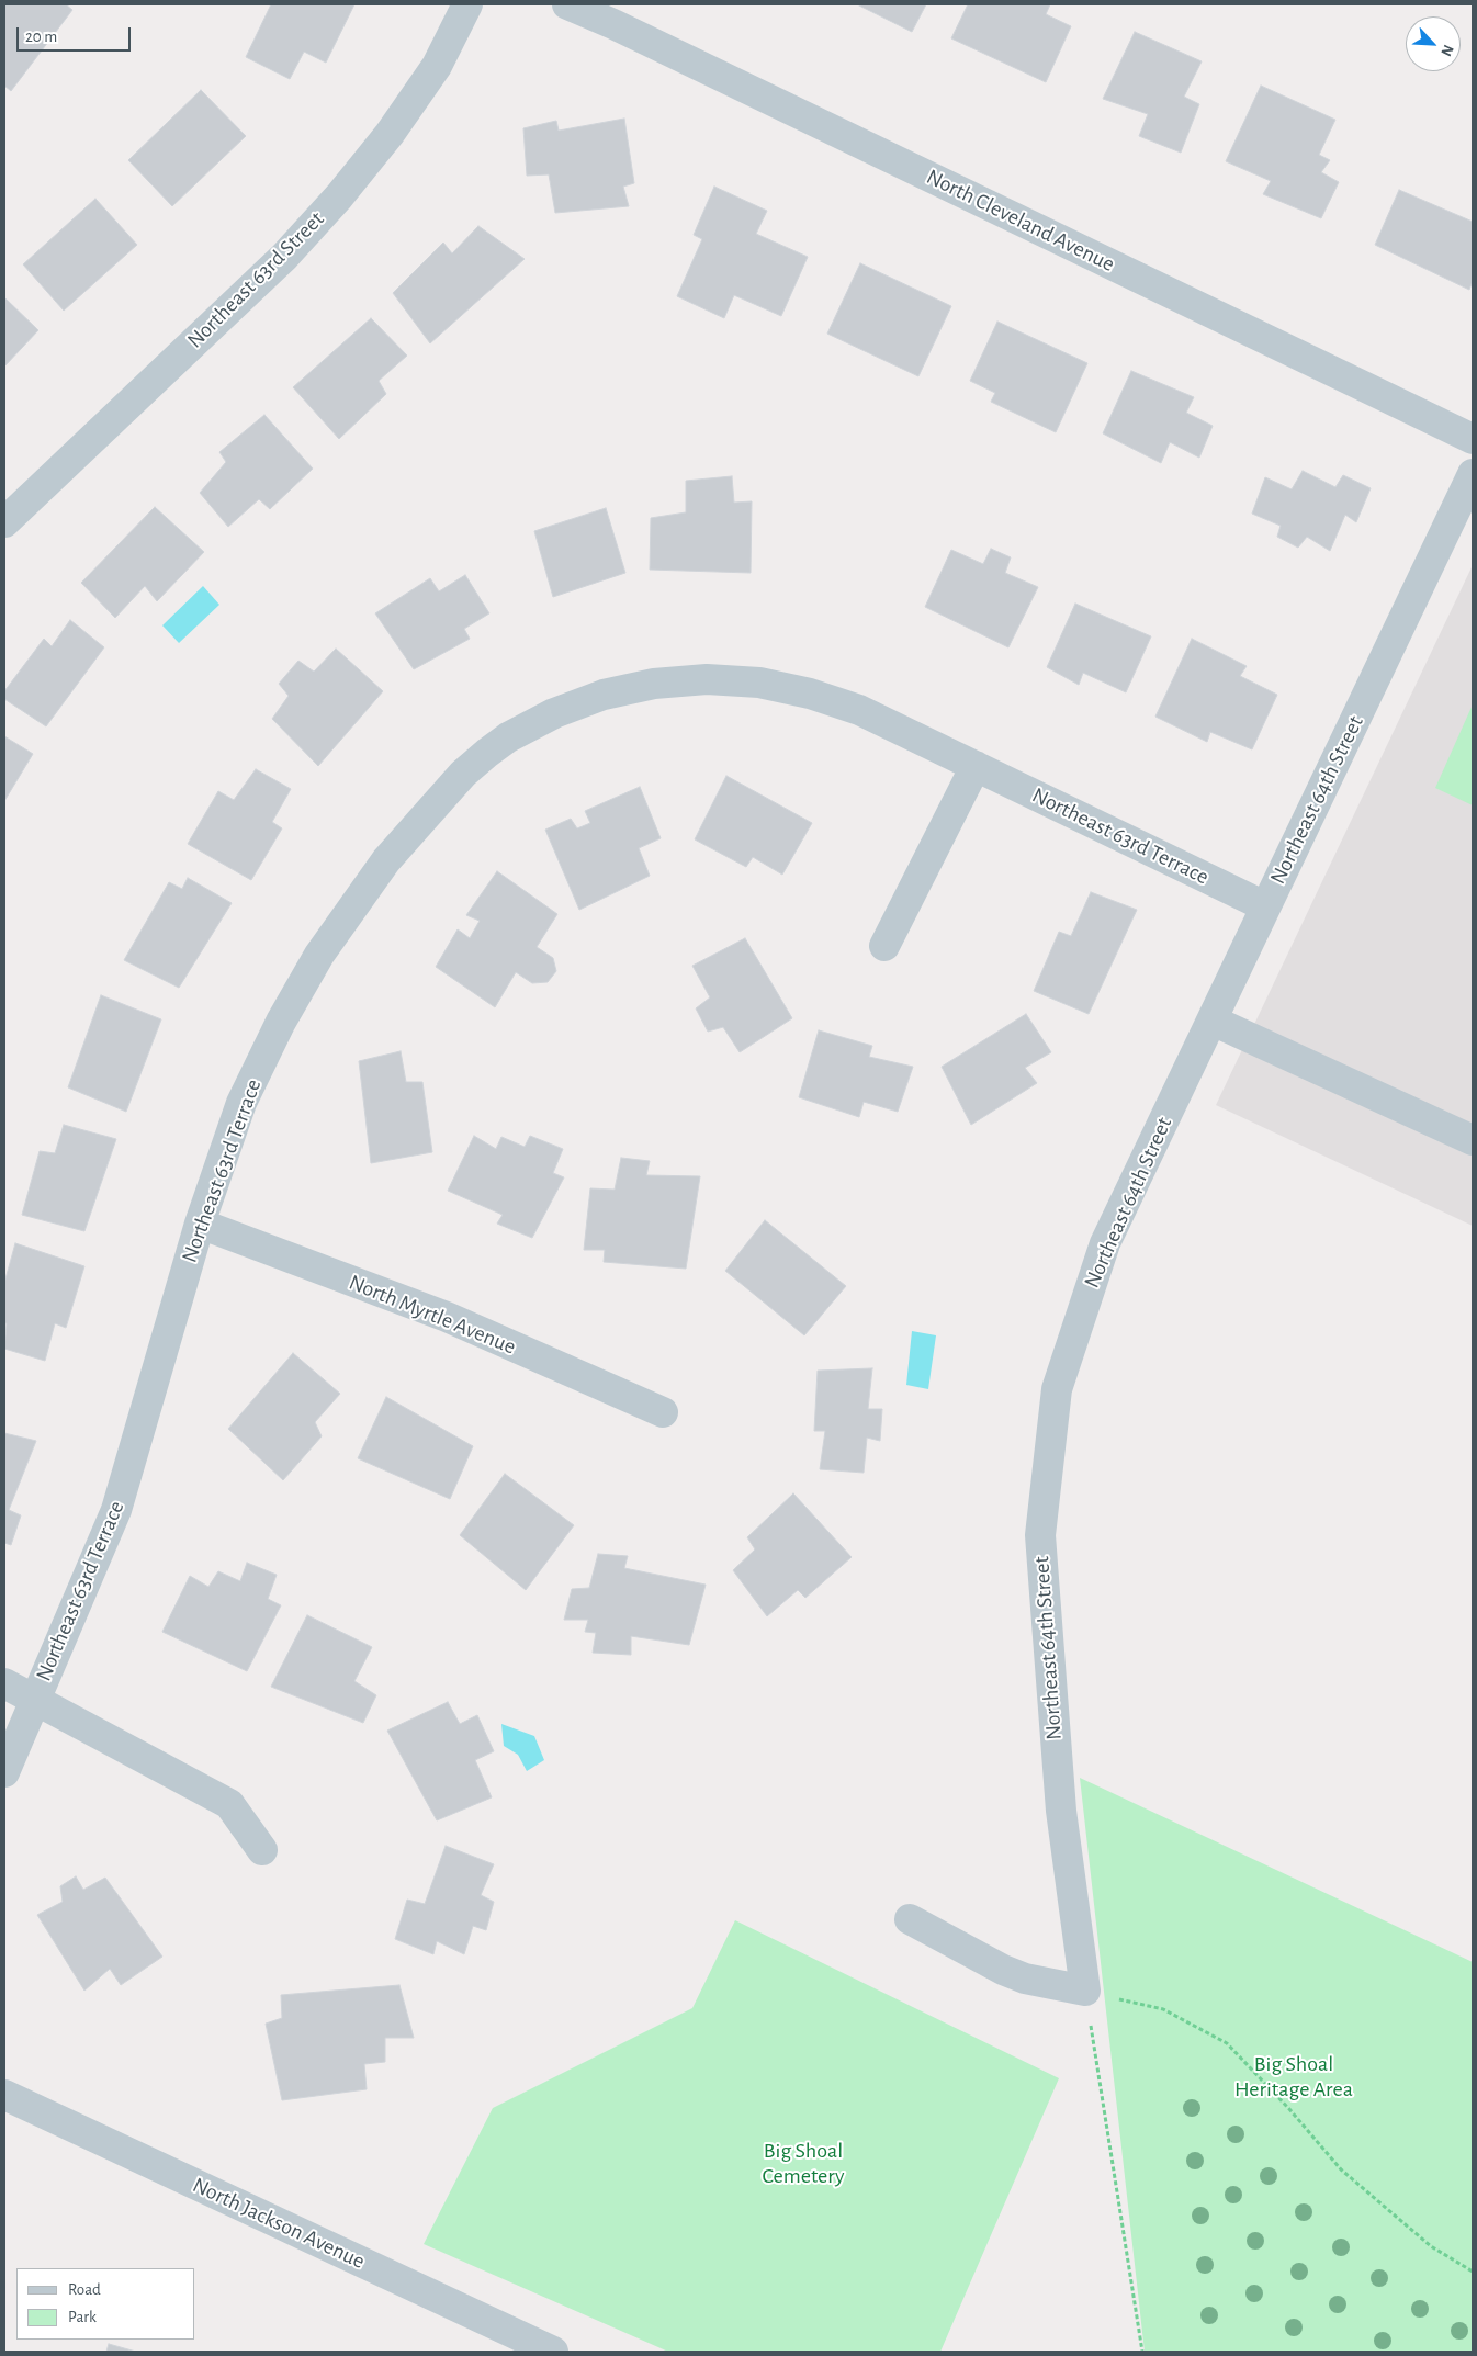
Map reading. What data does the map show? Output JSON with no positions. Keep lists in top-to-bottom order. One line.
{"streets":{"street":["North Cleveland Avenue","Northeast 63rd Street","Northeast 64th Street","Northeast 63rd Terrace","North Myrtle Avenue","North Jackson Avenue"]},"crossings":[["Northeast 64th Street","Northeast 63rd Terrace"],["Northeast 63rd Terrace","North Myrtle Avenue"]],"parks":["Big Shoal Heritage Area","Big Shoal Cemetery"],"legend":["Road","Park"],"scale_bar":"20 m","north":"bottom right"}
